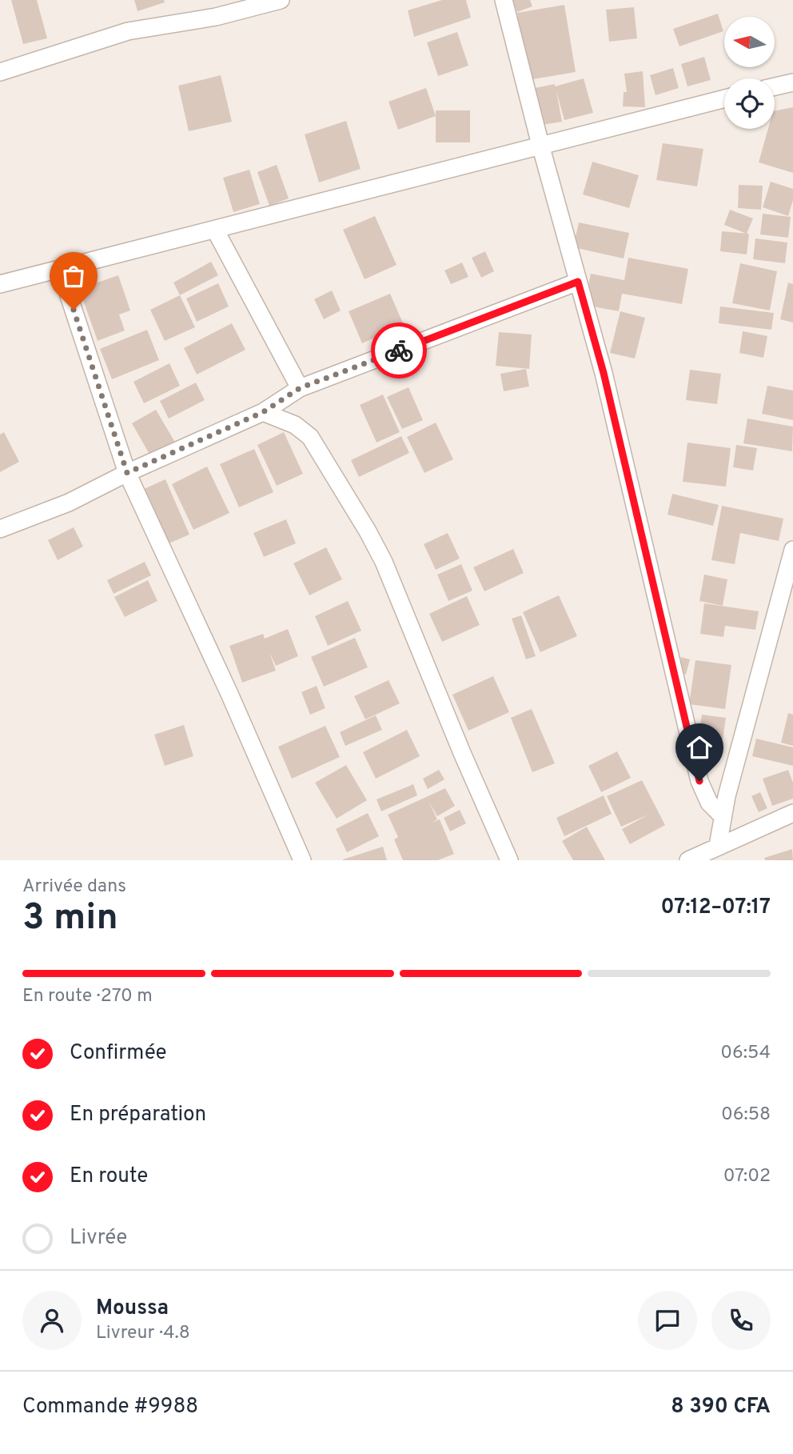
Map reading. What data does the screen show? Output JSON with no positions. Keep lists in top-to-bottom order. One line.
{"north":"left","page":{"heading":["3 min","Arrivée dans","07:12–07:17"],"panel":["Moussa","Livreur · 4.8","Commande #9988","8 390 CFA"],"bar":"En route · 270 m","list":[["Confirmée","06:54"],["En préparation","06:58"],["En route","07:02"],"Livrée"]}}
